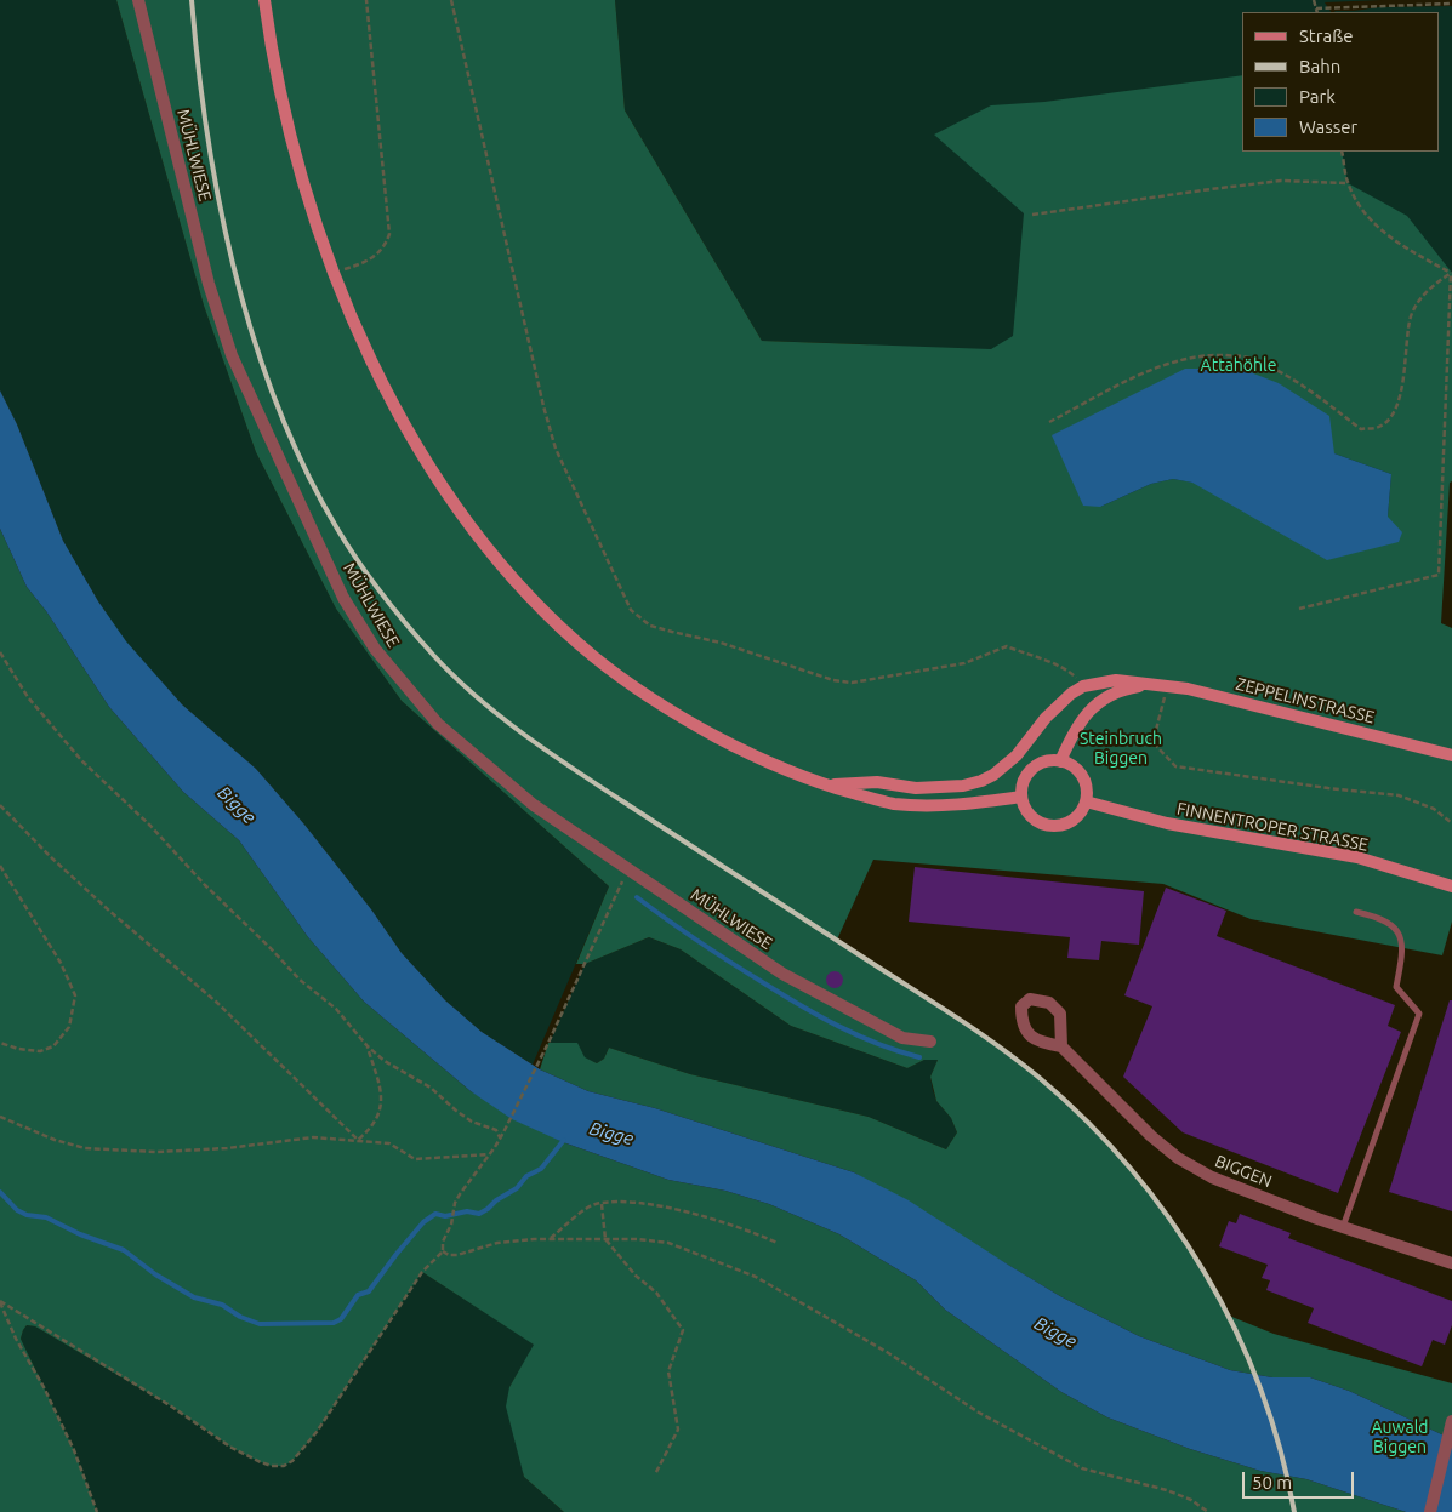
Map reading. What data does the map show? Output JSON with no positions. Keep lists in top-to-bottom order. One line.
{"streets":{"main road":["ZEPPELINSTRASSE","FINNENTROPER STRASSE"],"street":["MÜHLWIESE","BIGGEN"]},"crossings":[["ZEPPELINSTRASSE","FINNENTROPER STRASSE"]],"water":["Bigge"],"parks":["Attahöhle","Steinbruch Biggen","Auwald Biggen"],"legend":["Straße","Bahn","Park","Wasser"],"scale_bar":"50 m"}
